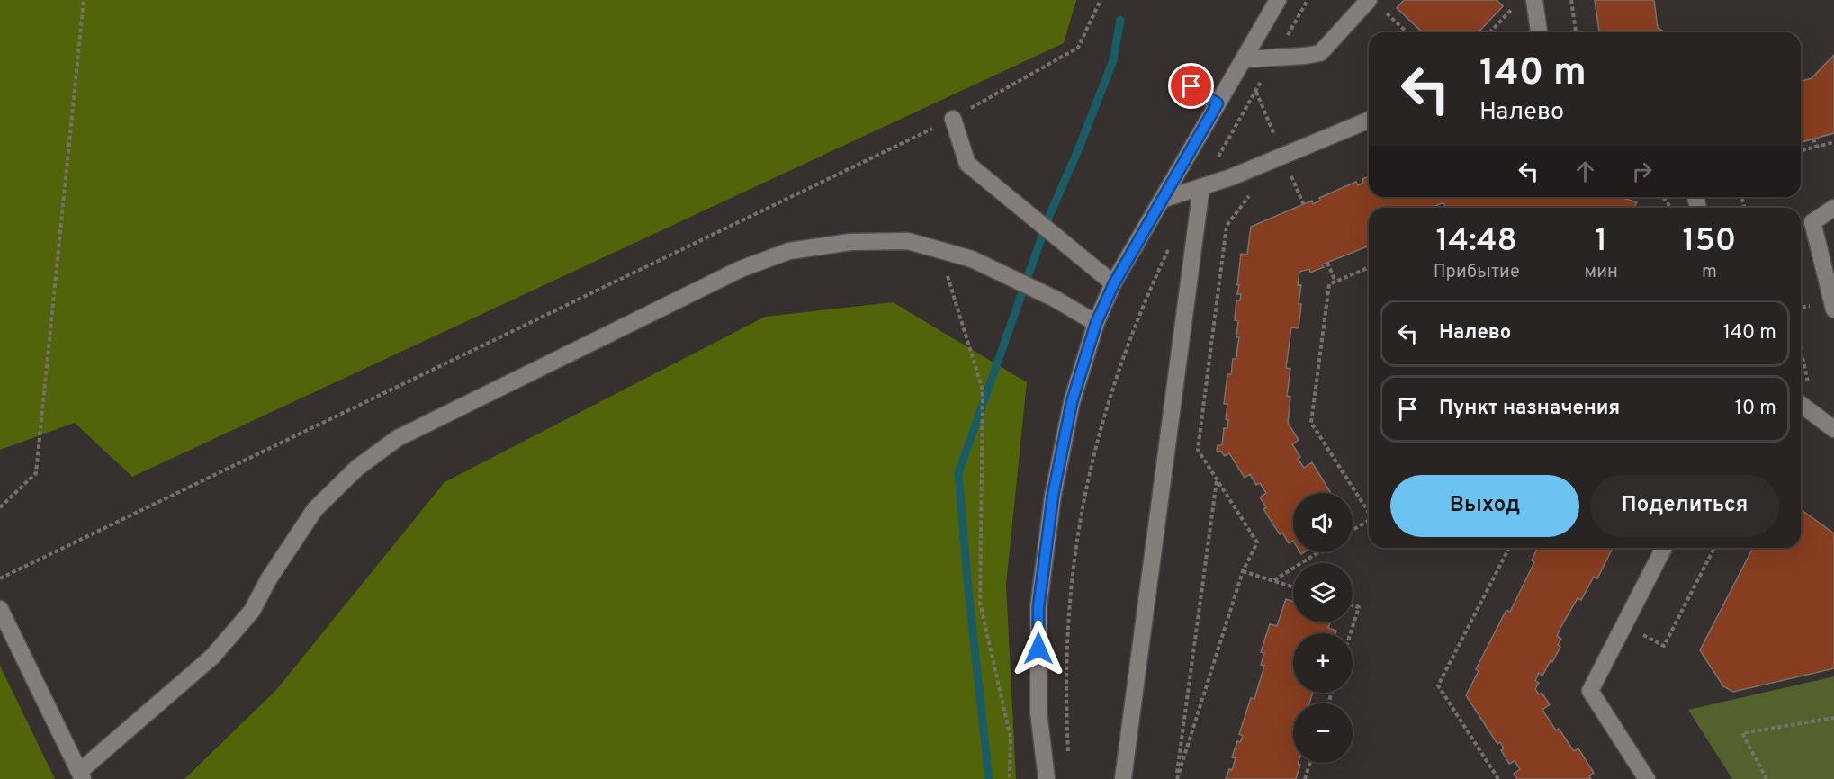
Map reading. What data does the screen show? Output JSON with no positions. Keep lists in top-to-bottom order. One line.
{"page":{"turn":["140 m","Налево"],"eta":["14:48","Прибытие","1","мин","150","m"],"list":[{"name":"Налево","value":"140 m"},{"name":"Пункт назначения","value":"10 m"}],"buttons":["Выход","Поделиться"],"map_buttons":["+","−"]}}
